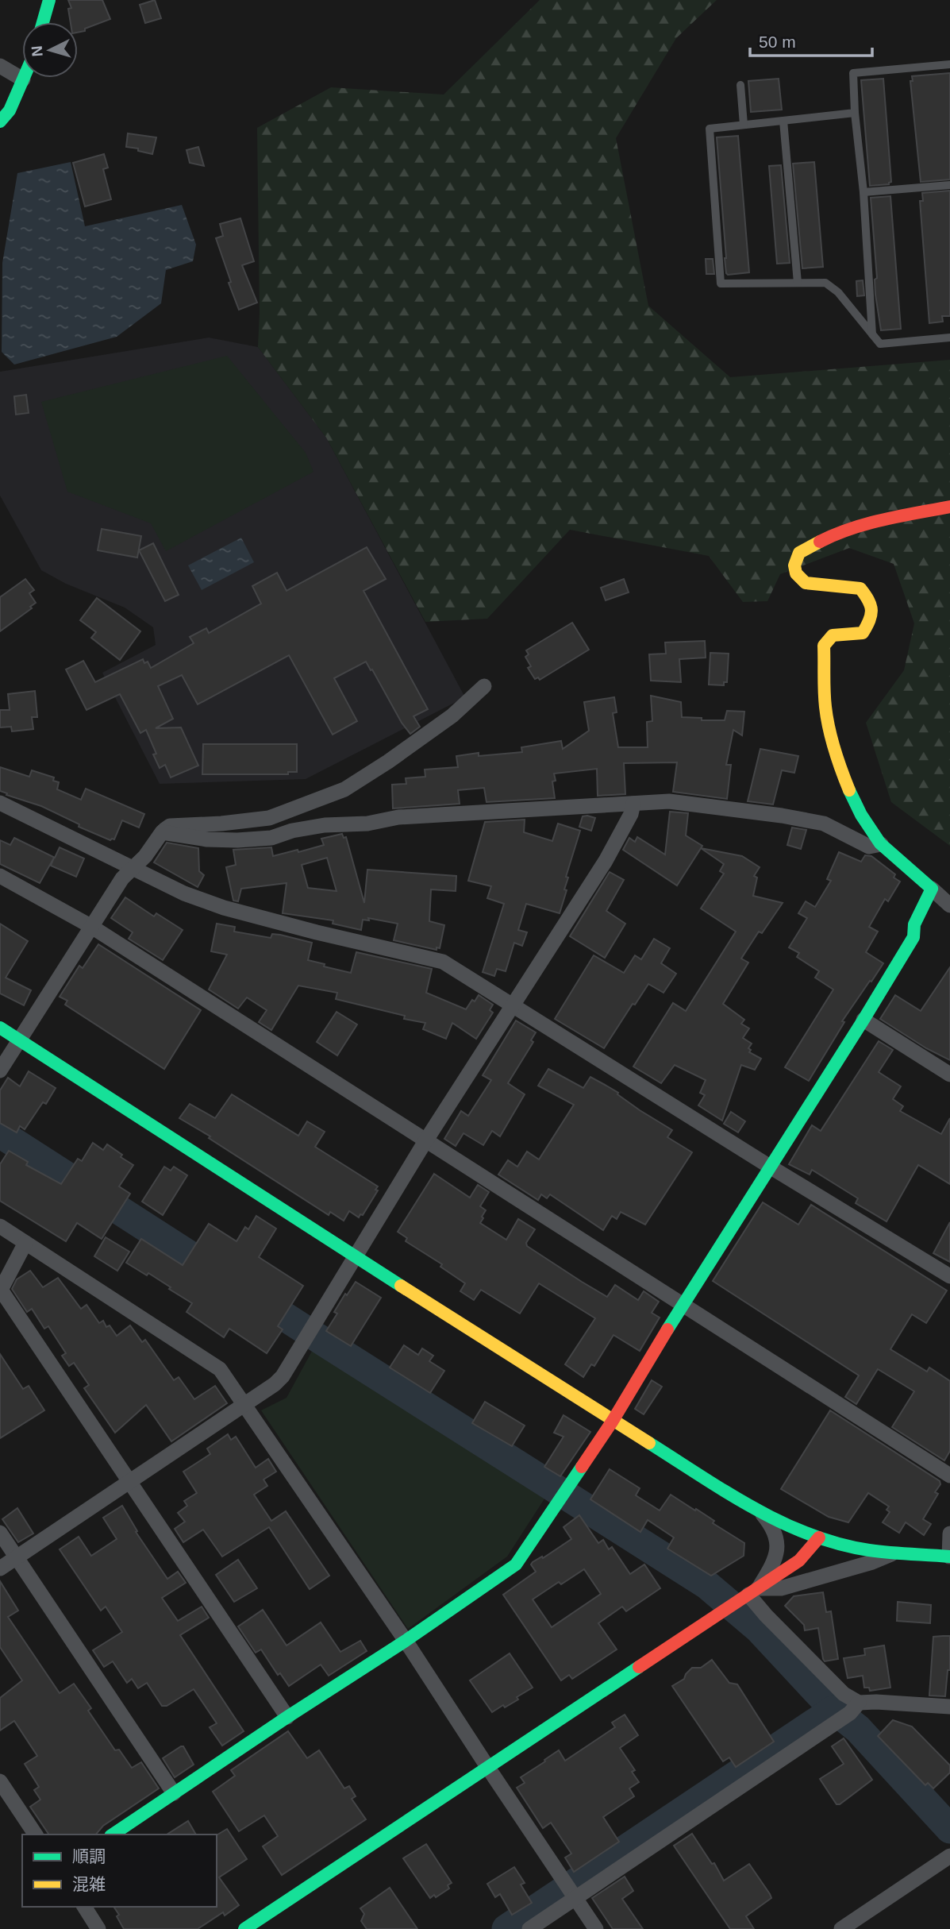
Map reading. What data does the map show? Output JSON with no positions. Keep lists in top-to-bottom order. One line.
{"legend":["順調","混雑"],"scale_bar":"50 m","north":"left"}
